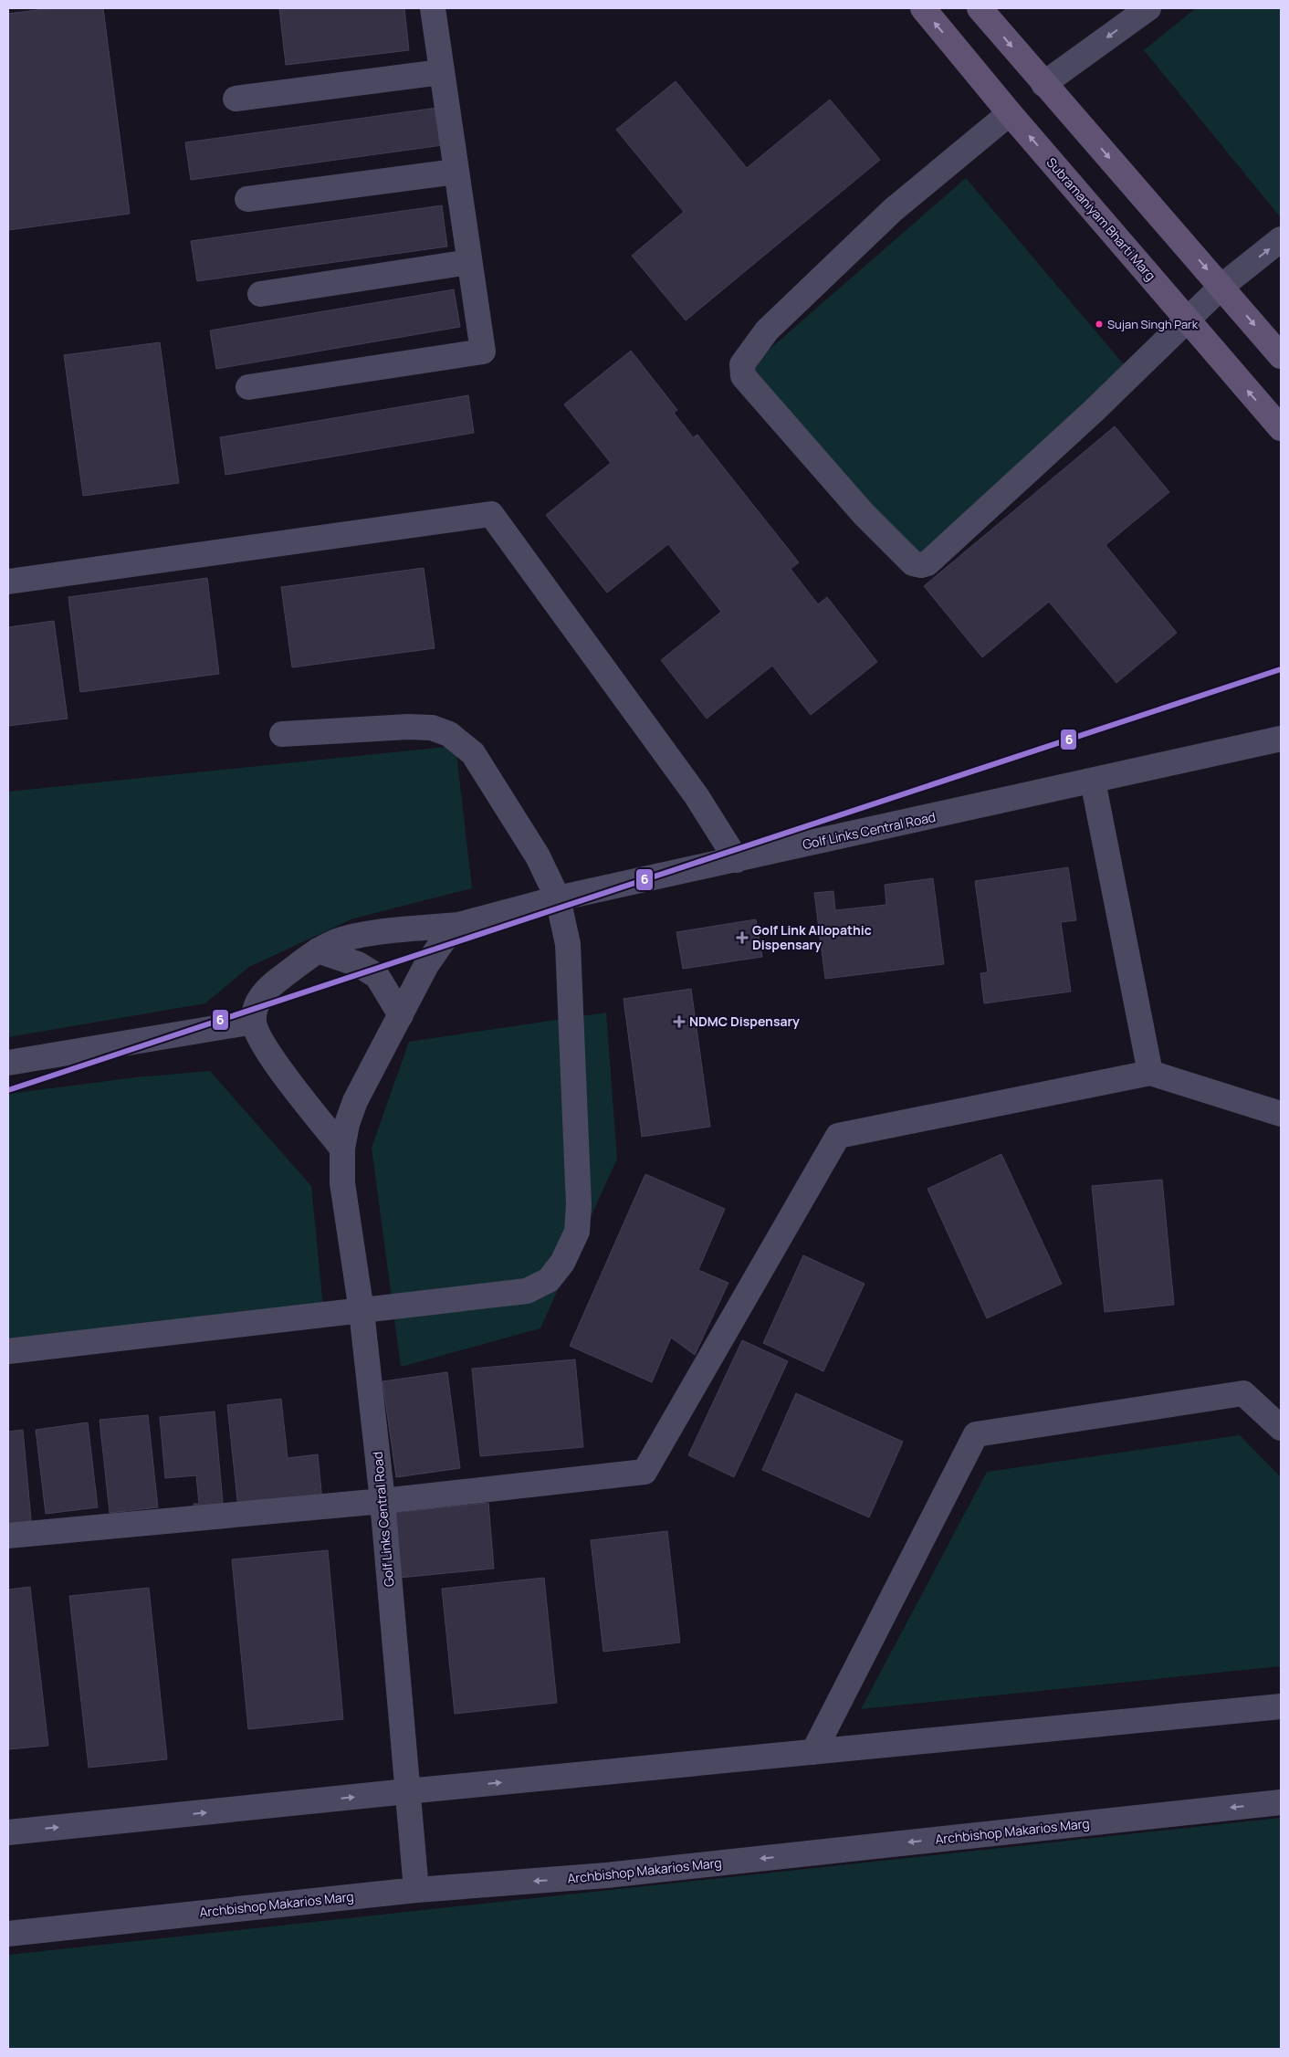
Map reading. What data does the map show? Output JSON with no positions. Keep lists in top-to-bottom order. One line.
{"streets":{"main road":["Subramaniyam Bharti Marg"],"street":["Golf Links Central Road","Archbishop Makarios Marg"]},"crossings":[["Golf Links Central Road","Archbishop Makarios Marg"]],"places":{"other":["Sujan Singh Park"],"health":["Golf Link Allopathic Dispensary","NDMC Dispensary"]},"lines":["transit line 6"]}
